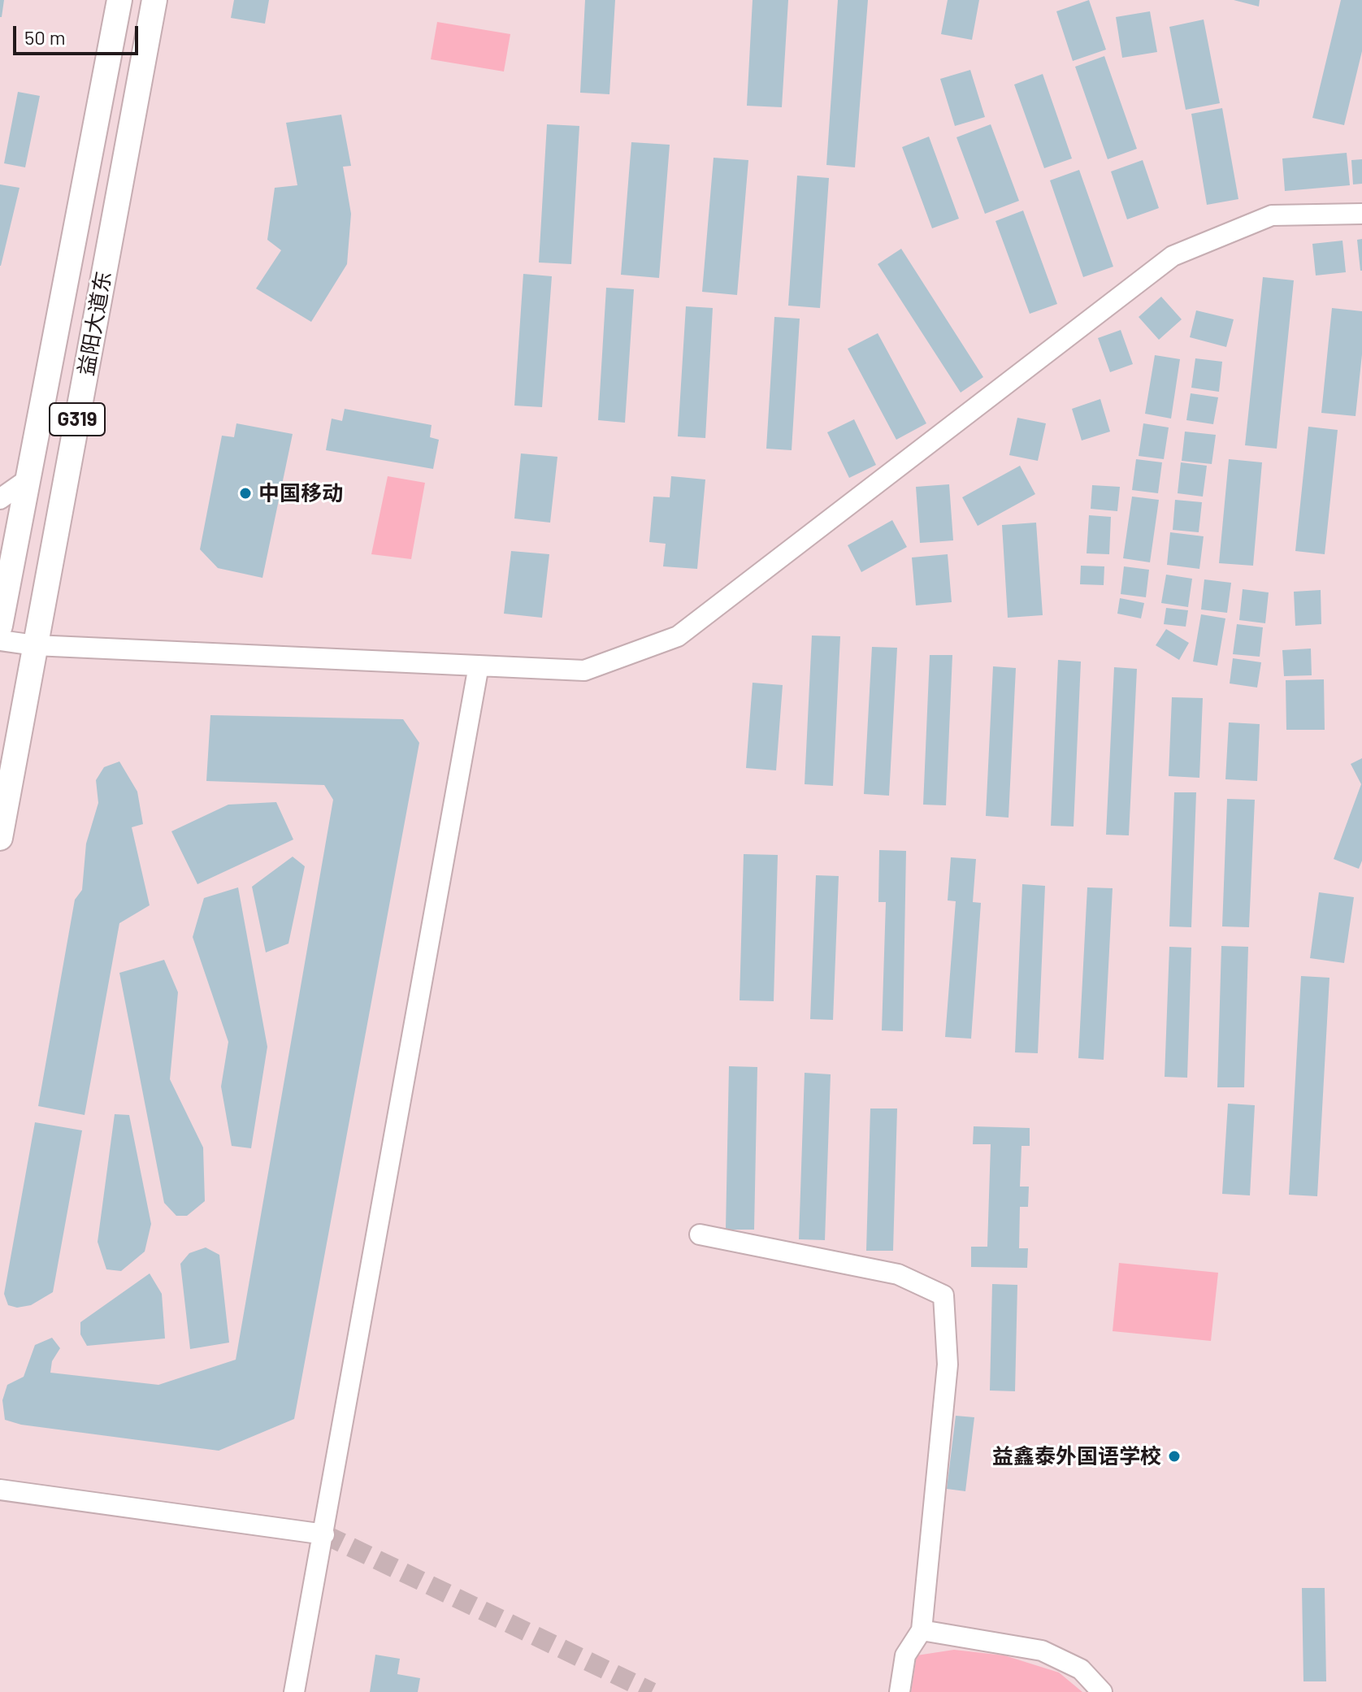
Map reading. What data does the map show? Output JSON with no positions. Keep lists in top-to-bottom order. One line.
{"streets":{"main road":["益阳大道东","G319"]},"places":["中国移动","益鑫泰外国语学校"],"scale_bar":"50 m"}
